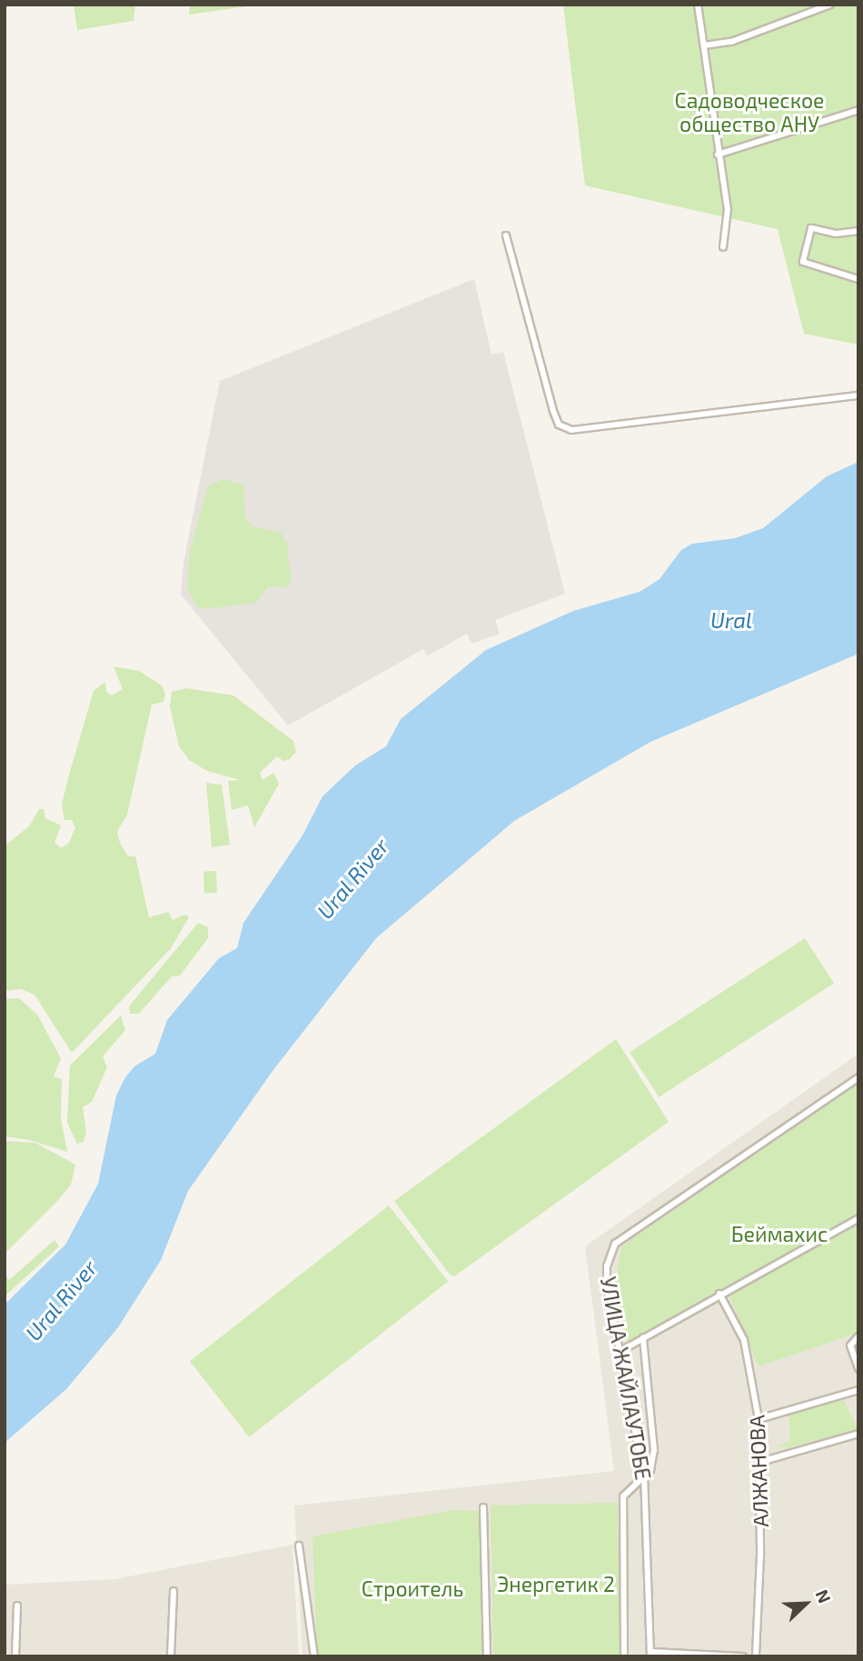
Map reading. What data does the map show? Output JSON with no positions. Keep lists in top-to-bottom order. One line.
{"streets":{"street":["УЛИЦА ЖАЙЛАУТОБЕ","АЛЖАНОВА"]},"water":["Ural","Ural River"],"parks":["Садоводческое общество АНУ","Беймахис","Энергетик 2","Строитель"],"north":"top right"}
